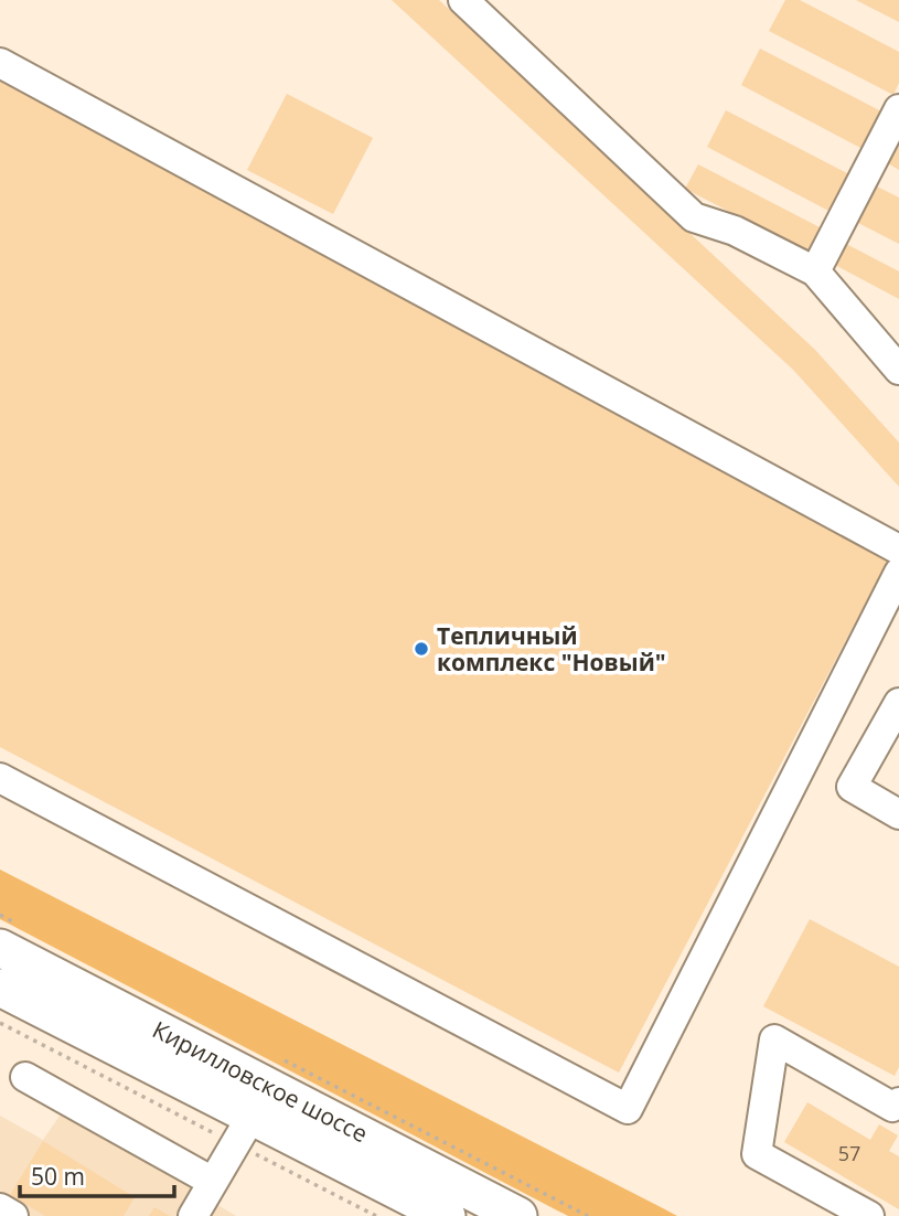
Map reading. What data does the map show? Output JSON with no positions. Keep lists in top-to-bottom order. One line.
{"streets":{"main road":["Кирилловское шоссе"]},"places":["Тепличный комплекс \"Новый\""],"house_numbers":["57"],"scale_bar":"50 m"}
